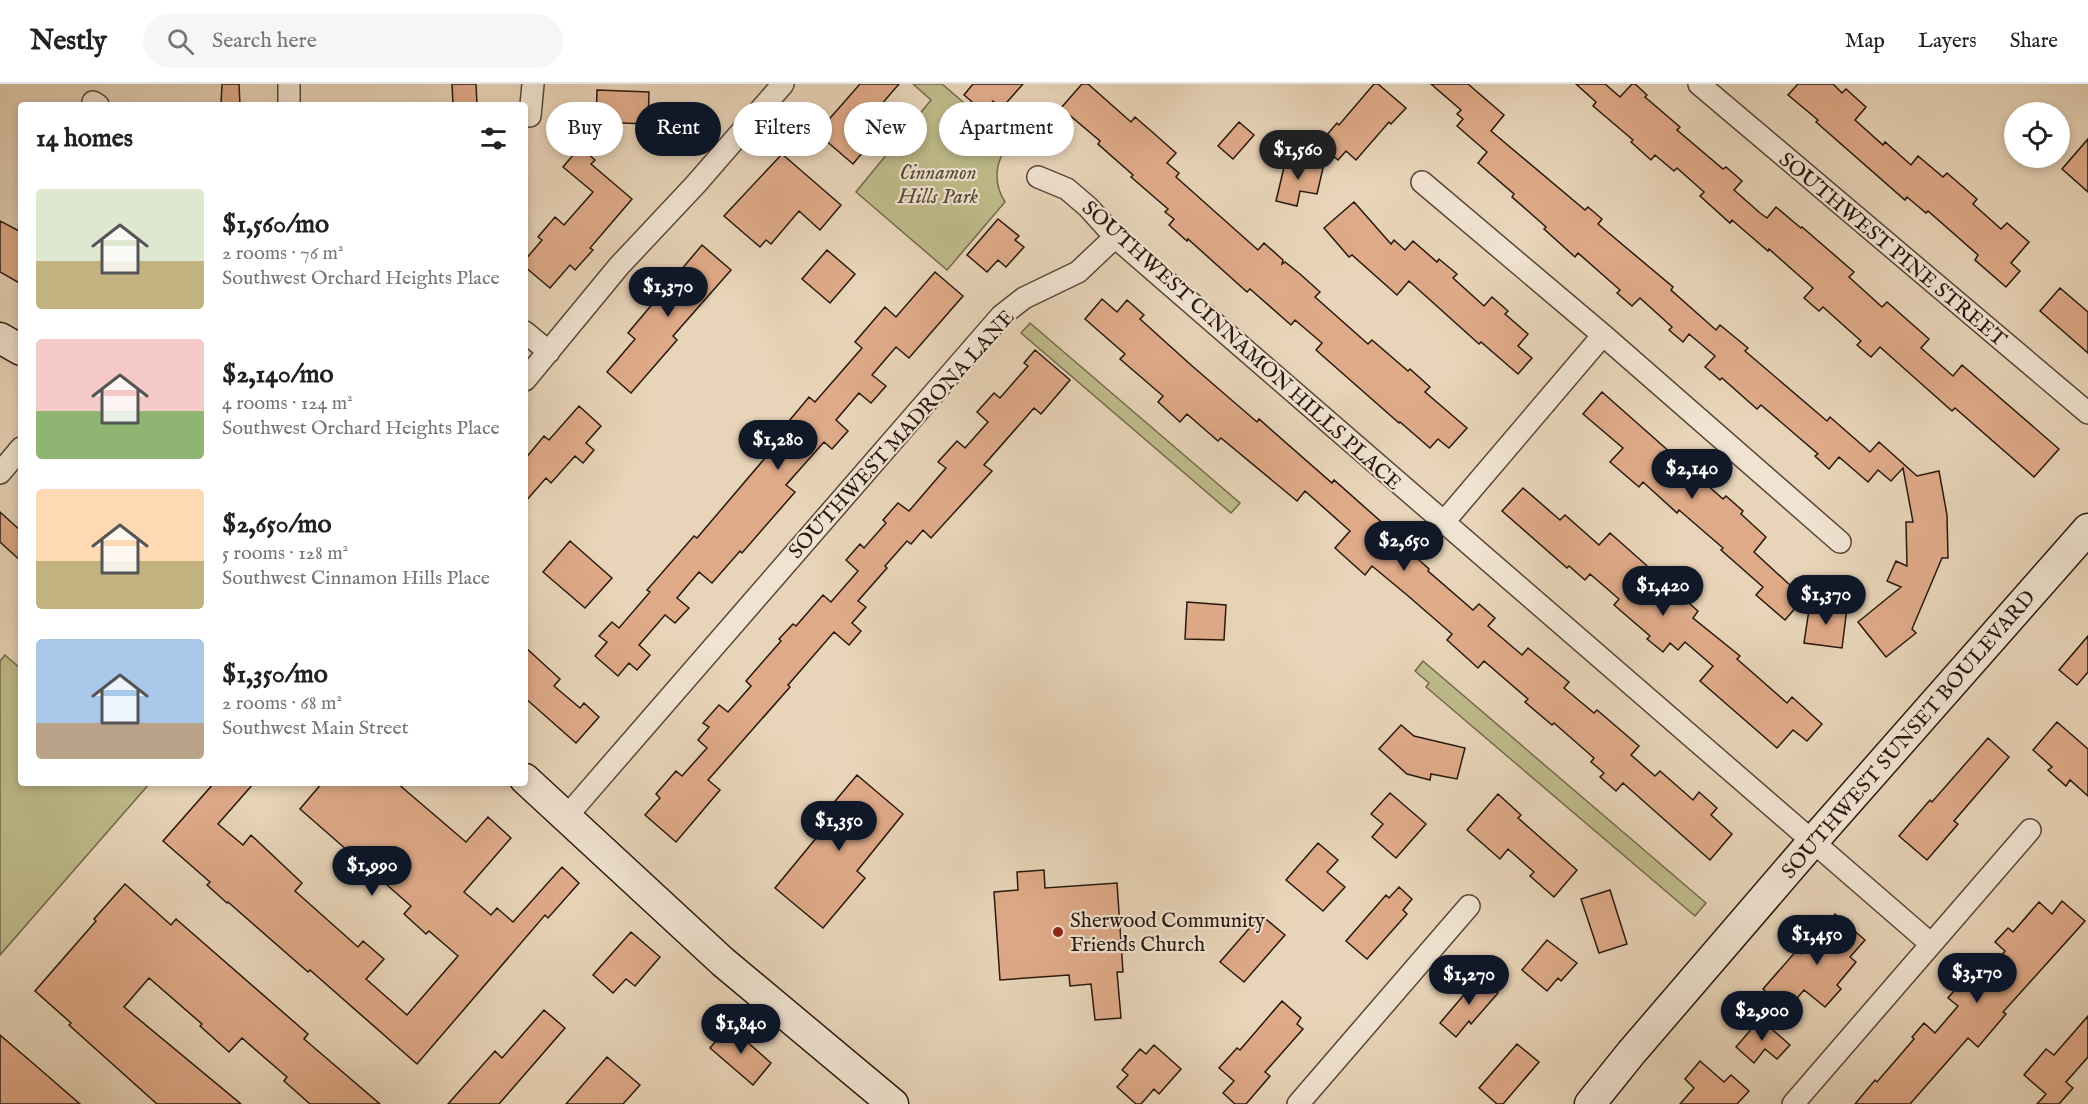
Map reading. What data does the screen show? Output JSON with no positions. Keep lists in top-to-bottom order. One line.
{"streets":{"main road":["SOUTHWEST SUNSET BOULEVARD"],"street":["SOUTHWEST PINE STREET","SOUTHWEST CINNAMON HILLS PLACE","SOUTHWEST MADRONA LANE"]},"crossings":[["SOUTHWEST CINNAMON HILLS PLACE","SOUTHWEST MADRONA LANE"],["SOUTHWEST CINNAMON HILLS PLACE","SOUTHWEST SUNSET BOULEVARD"]],"parks":["Cinnamon Hills Park"],"places":["Sherwood Community Friends Church"],"page":{"header":"Nestly","search":"Search here","nav":["Map","Layers","Share"],"chip":["Buy","Rent","Filters","New","Apartment"],"heading":"14 homes","price":["$1,560","$1,370","$1,280","$2,140","$2,650","$1,420","$1,370","$1,350","$1,990","$1,450","$3,170","$1,270","$2,900","$1,840"],"list":[{"name":"$1,560/mo","note":"2 rooms · 76 m² · Southwest Orchard Heights Place"},{"name":"$2,140/mo","note":"4 rooms · 124 m² · Southwest Orchard Heights Place"},{"name":"$2,650/mo","note":"5 rooms · 128 m² · Southwest Cinnamon Hills Place"},{"name":"$1,350/mo","note":"2 rooms · 68 m² · Southwest Main Street"}]}}
